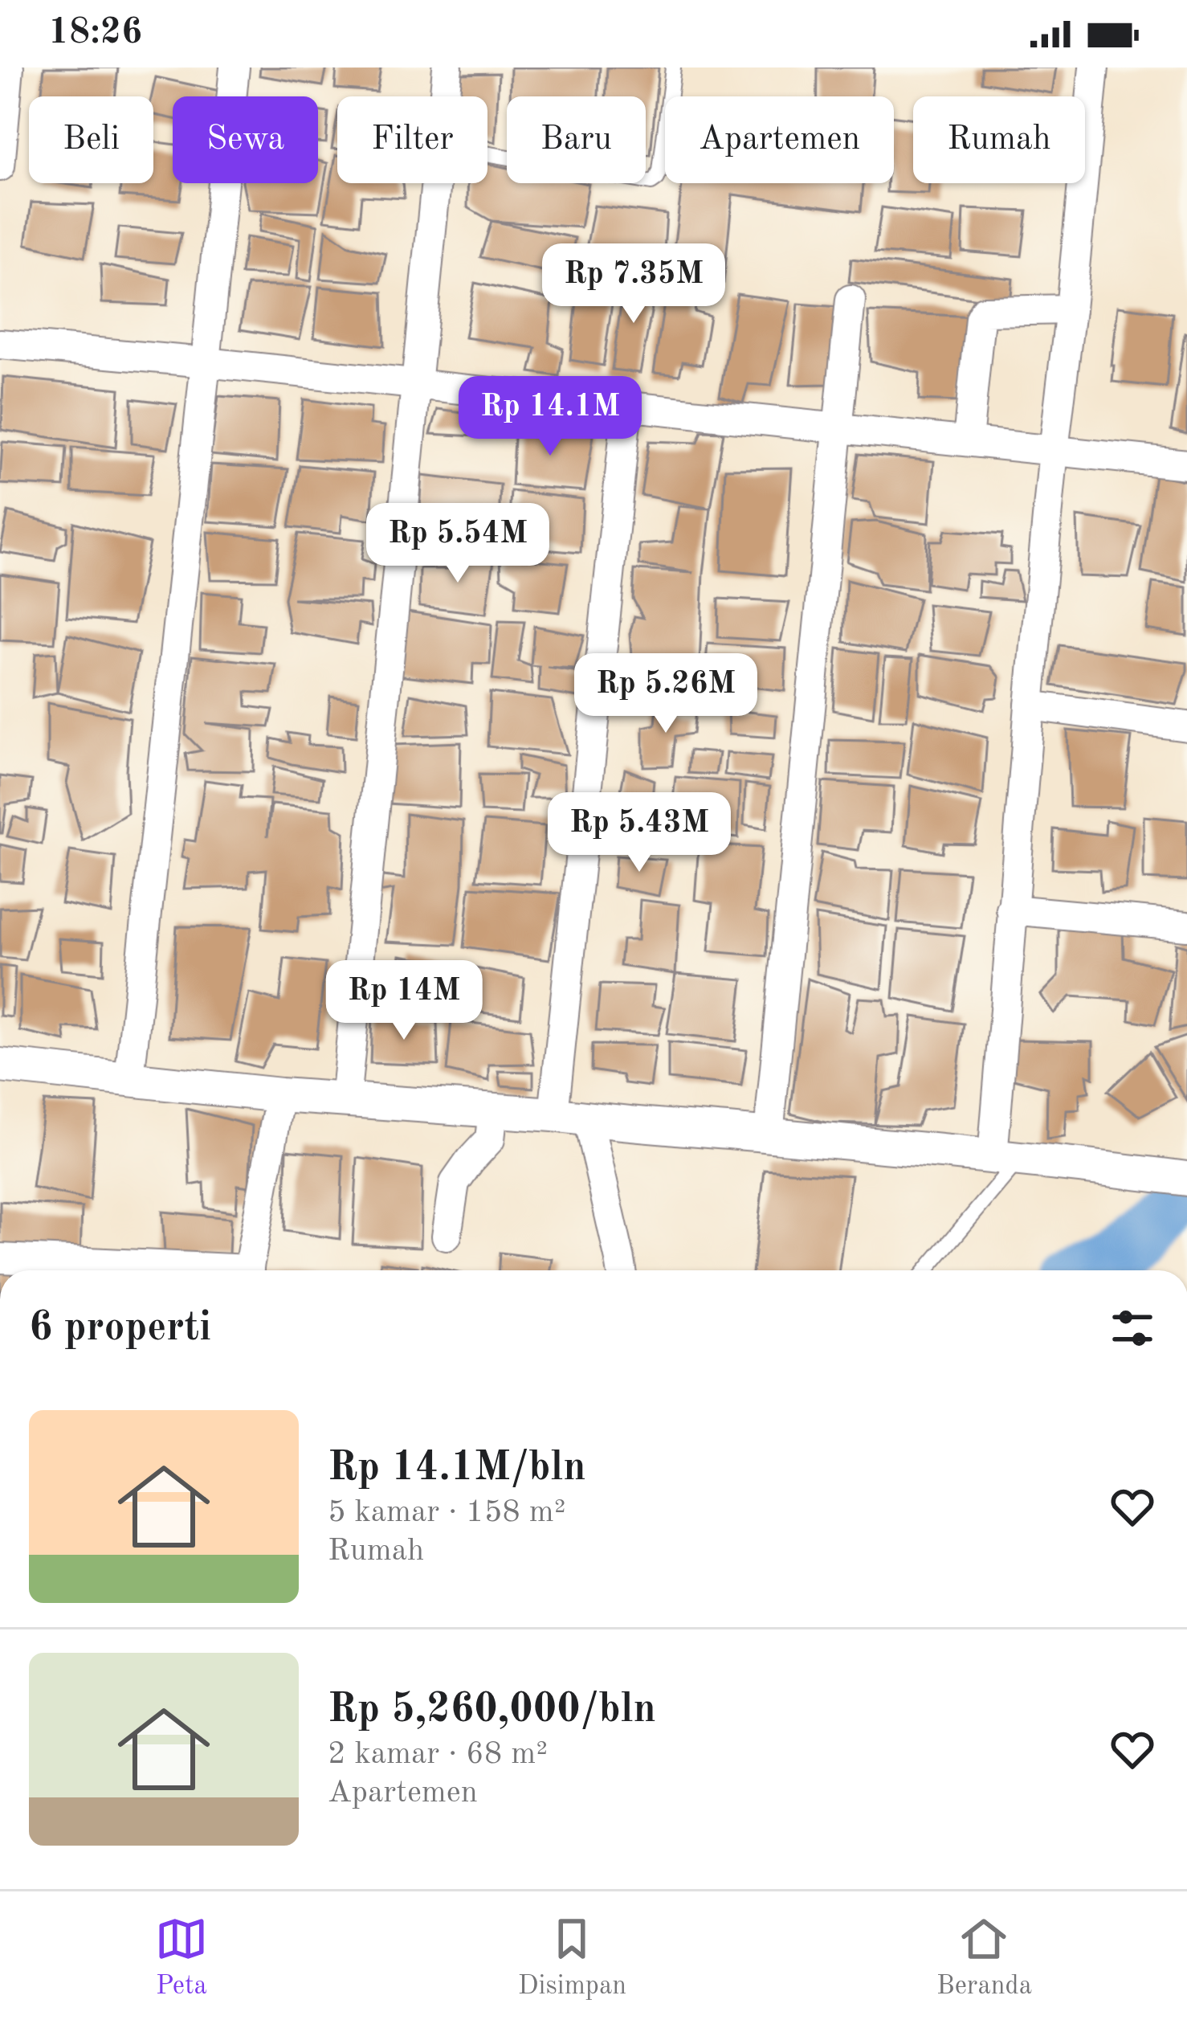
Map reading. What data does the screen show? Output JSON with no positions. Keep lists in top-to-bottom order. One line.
{"page":{"status":"18:26","chip":["Beli","Sewa","Filter","Baru","Apartemen","Rumah"],"price":["Rp 7.35M","Rp 14.1M","Rp 5.54M","Rp 5.26M","Rp 5.43M","Rp 14M"],"heading":"6 properti","list":[{"name":"Rp 14.1M/bln","note":"5 kamar · 158 m² · Rumah"},{"name":"Rp 5,260,000/bln","note":"2 kamar · 68 m² · Apartemen"}],"tabs":["Peta","Disimpan","Beranda"]}}
